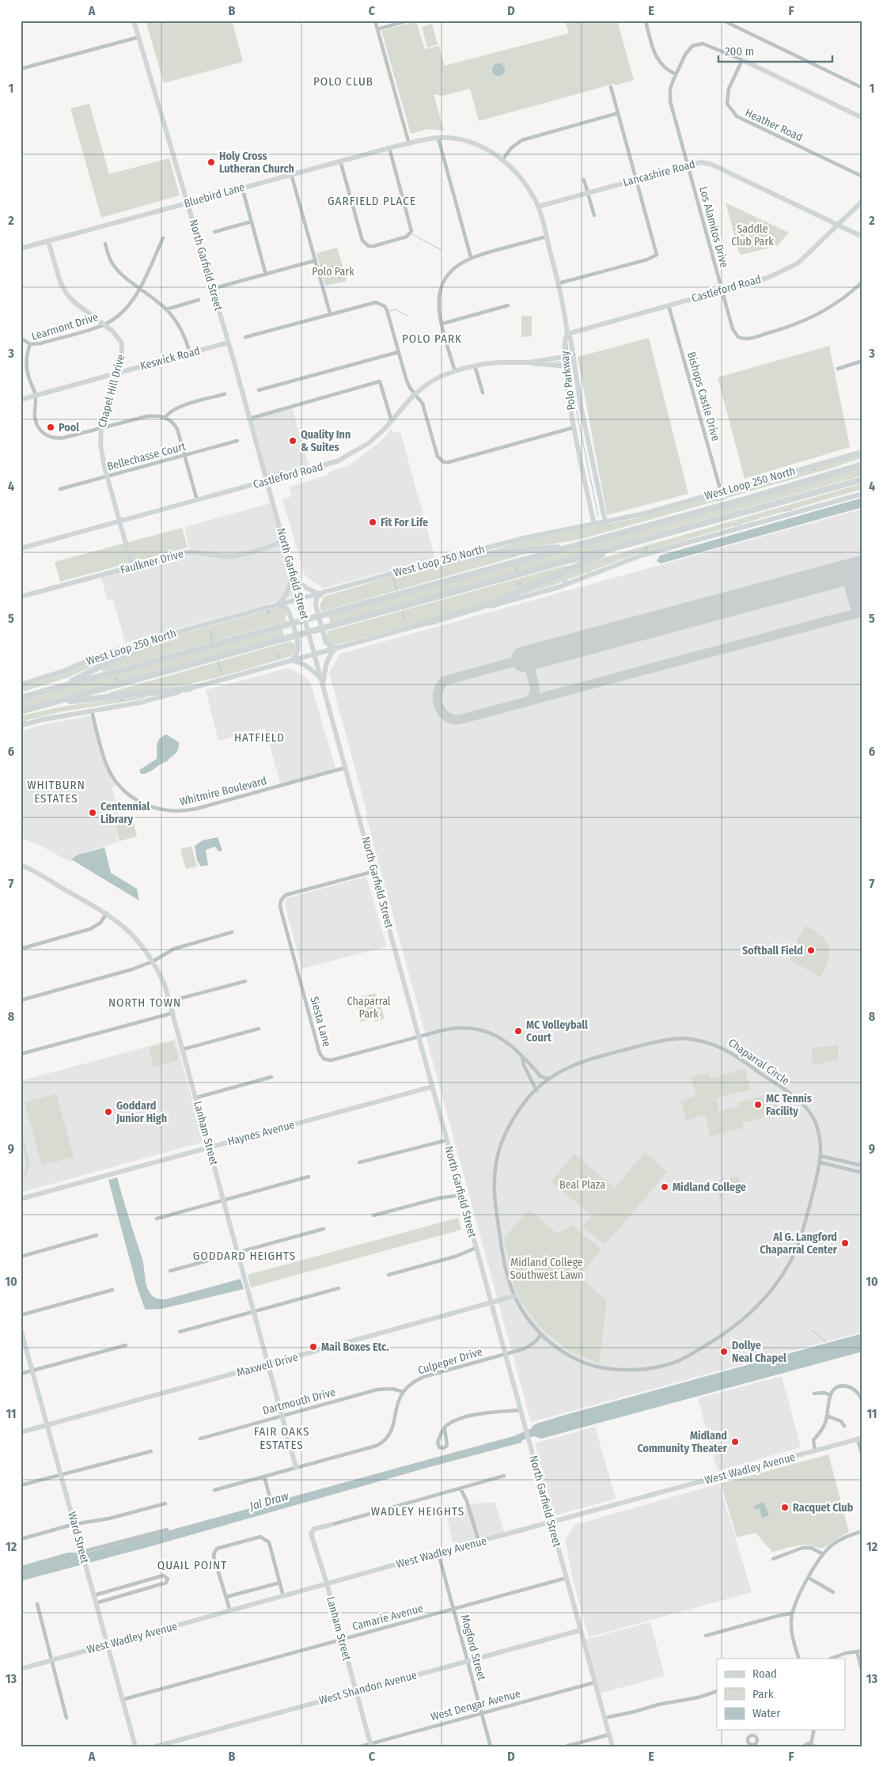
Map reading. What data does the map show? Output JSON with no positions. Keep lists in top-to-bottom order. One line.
{"streets":{"street":["Heather Road","Lancashire Road","Bluebird Lane","Los Alamitos Drive","North Garfield Street","Castleford Road","Learmont Drive","Keswick Road","Polo Parkway","Chapel Hill Drive","Bishops Castle Drive","Bellechasse Court","West Loop 250 North","Faulkner Drive","Whitmire Boulevard","Siesta Lane","Chaparral Circle","Lanham Street","Haynes Avenue","Culpeper Drive","Maxwell Drive","Dartmouth Drive","West Wadley Avenue","Ward Street","Camarie Avenue","Mogford Street","West Shandon Avenue","West Dengar Avenue"]},"crossings":[["Lancashire Road","Bluebird Lane"],["Lancashire Road","Los Alamitos Drive"],["Lancashire Road","Castleford Road"],["Bluebird Lane","North Garfield Street"],["Bluebird Lane","Castleford Road"],["Bluebird Lane","Polo Parkway"],["Bluebird Lane","Chapel Hill Drive"],["Los Alamitos Drive","Castleford Road"],["North Garfield Street","Castleford Road"],["North Garfield Street","Keswick Road"],["North Garfield Street","West Loop 250 North"],["North Garfield Street","Faulkner Drive"],["North Garfield Street","Whitmire Boulevard"],["North Garfield Street","Siesta Lane"],["North Garfield Street","Haynes Avenue"],["North Garfield Street","Culpeper Drive"],["North Garfield Street","Maxwell Drive"],["North Garfield Street","West Wadley Avenue"],["North Garfield Street","Camarie Avenue"],["North Garfield Street","West Shandon Avenue"],["North Garfield Street","West Dengar Avenue"],["Castleford Road","Polo Parkway"],["Castleford Road","Chapel Hill Drive"],["Castleford Road","Bishops Castle Drive"],["Learmont Drive","Keswick Road"],["Learmont Drive","Chapel Hill Drive"],["Keswick Road","Chapel Hill Drive"],["Polo Parkway","West Loop 250 North"],["Chapel Hill Drive","Bellechasse Court"],["Chapel Hill Drive","Faulkner Drive"],["Bishops Castle Drive","West Loop 250 North"],["Siesta Lane","Chaparral Circle"],["Chaparral Circle","Culpeper Drive"],["Chaparral Circle","Maxwell Drive"],["Lanham Street","Haynes Avenue"],["Lanham Street","Maxwell Drive"],["Lanham Street","Dartmouth Drive"],["Lanham Street","West Wadley Avenue"],["Lanham Street","Camarie Avenue"],["Lanham Street","West Shandon Avenue"],["Lanham Street","West Dengar Avenue"],["Culpeper Drive","Dartmouth Drive"],["Maxwell Drive","Ward Street"],["West Wadley Avenue","Ward Street"],["West Wadley Avenue","Mogford Street"],["Ward Street","Camarie Avenue"],["Camarie Avenue","Mogford Street"],["Mogford Street","West Shandon Avenue"],["Mogford Street","West Dengar Avenue"]],"districts":["POLO CLUB","GARFIELD PLACE","POLO PARK","HATFIELD","WHITBURN ESTATES","NORTH TOWN","GODDARD HEIGHTS","FAIR OAKS ESTATES","WADLEY HEIGHTS","QUAIL POINT"],"water":["Jal Draw"],"parks":["Saddle Club Park","Polo Park","Chaparral Park","Beal Plaza","Midland College Southwest Lawn"],"places":["Holy Cross Lutheran Church","Pool","Quality Inn & Suites","Fit For Life","Centennial Library","Softball Field","MC Volleyball Court","MC Tennis Facility","Goddard Junior High","Midland College","Al G. Langford Chaparral Center","Mail Boxes Etc.","Dollye Neal Chapel","Midland Community Theater","Racquet Club"],"legend":["Road","Park","Water"],"scale_bar":"200 m","grid":{"columns":["A","B","C","D","E","F"],"rows":["1","2","3","4","5","6","7","8","9","10","11","12","13"]}}
